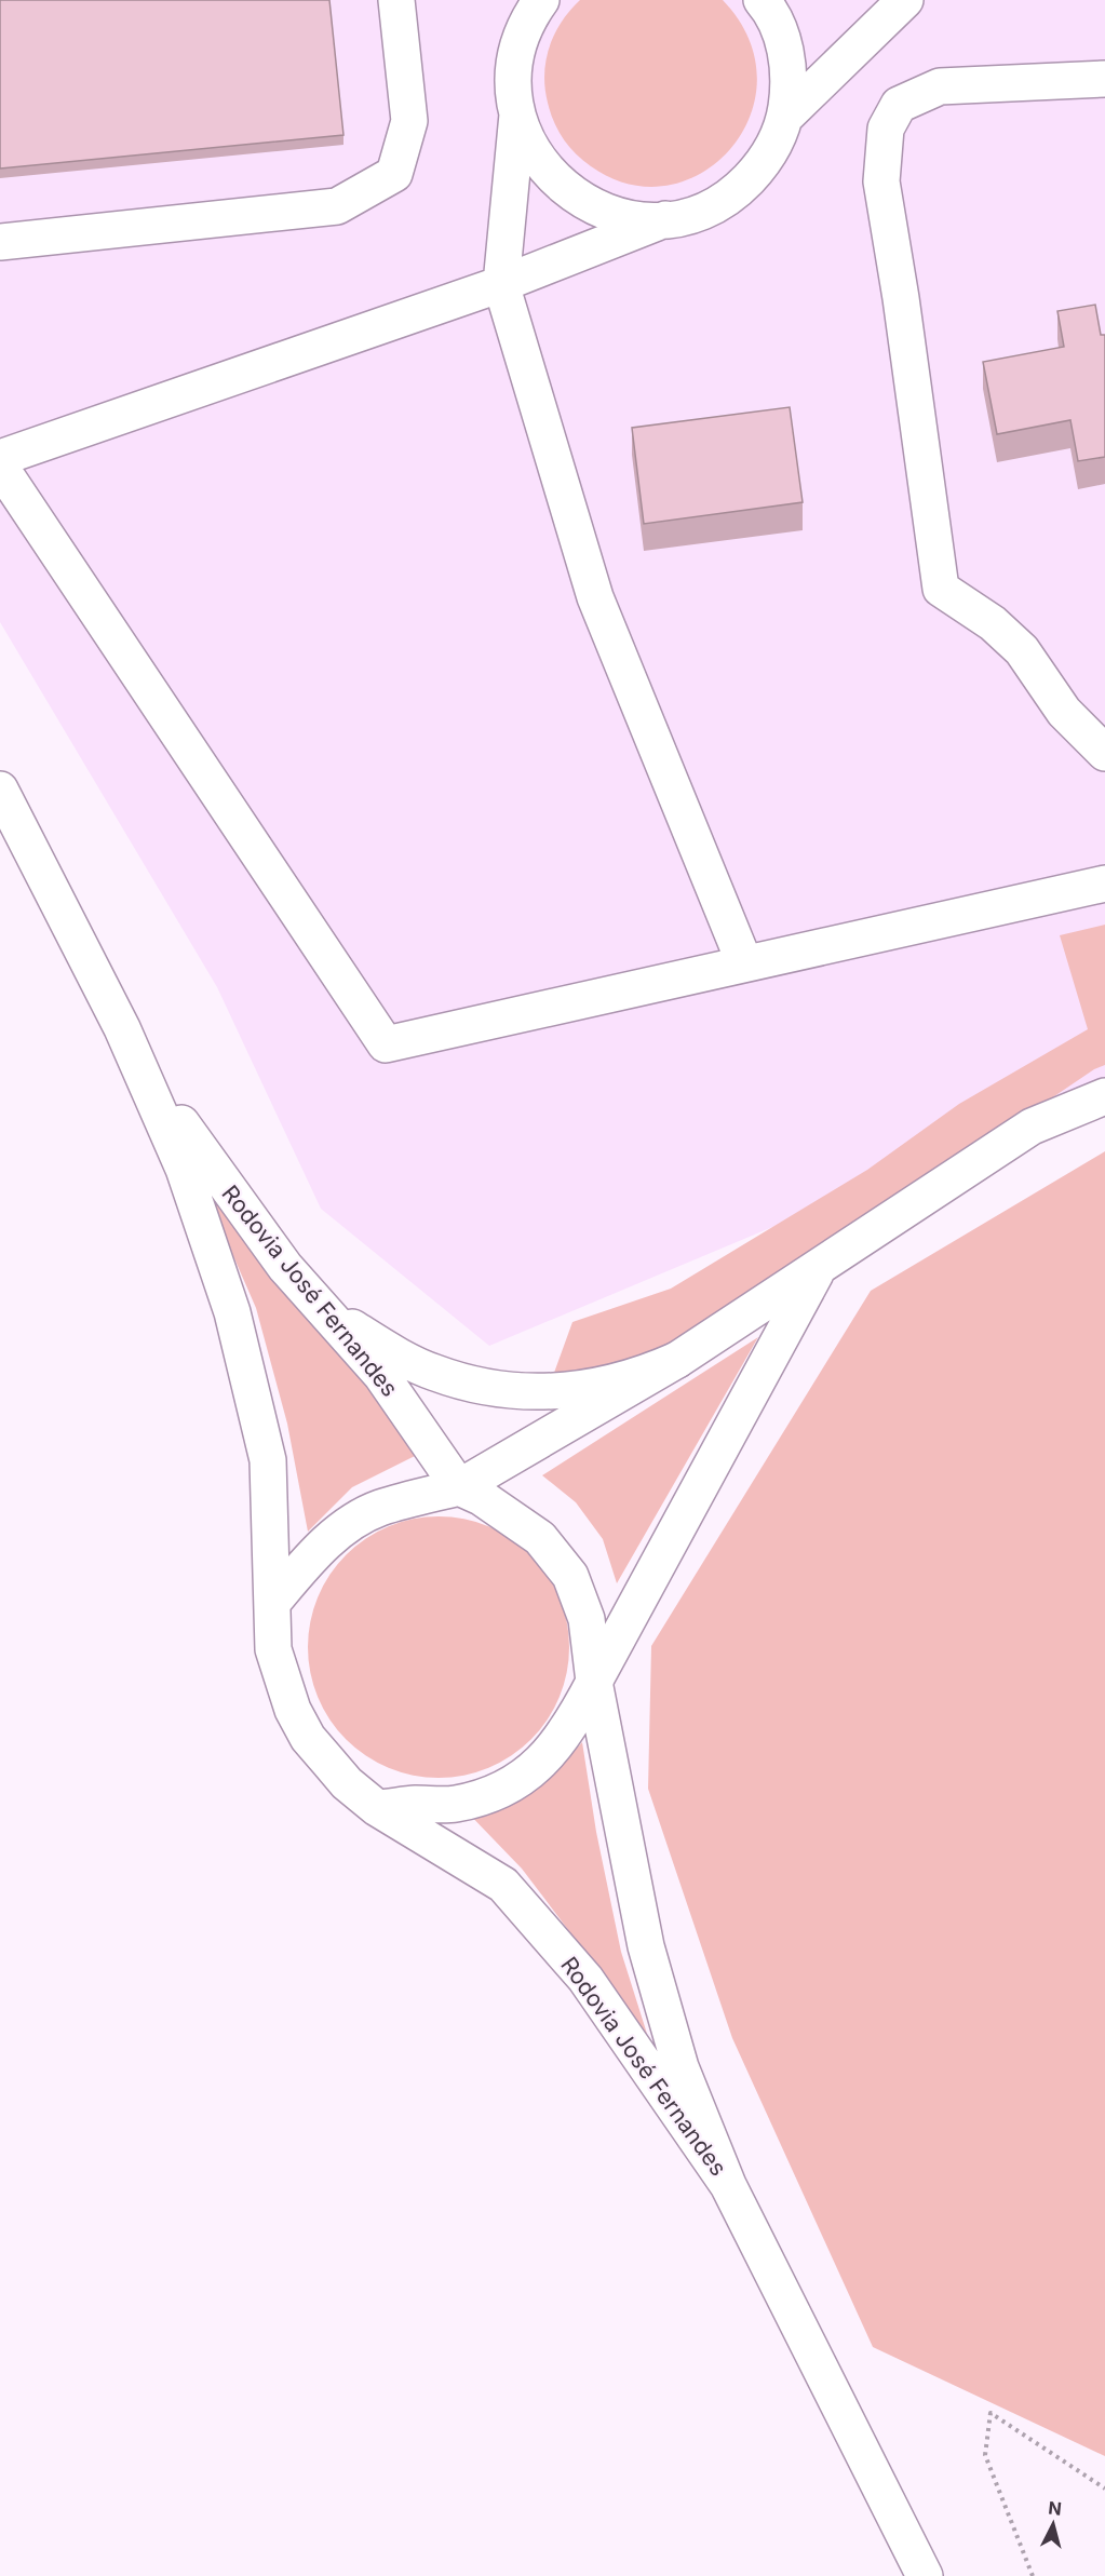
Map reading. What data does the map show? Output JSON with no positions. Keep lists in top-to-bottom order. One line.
{"streets":{"main road":["Rodovia José Fernandes"]},"north":"top"}
